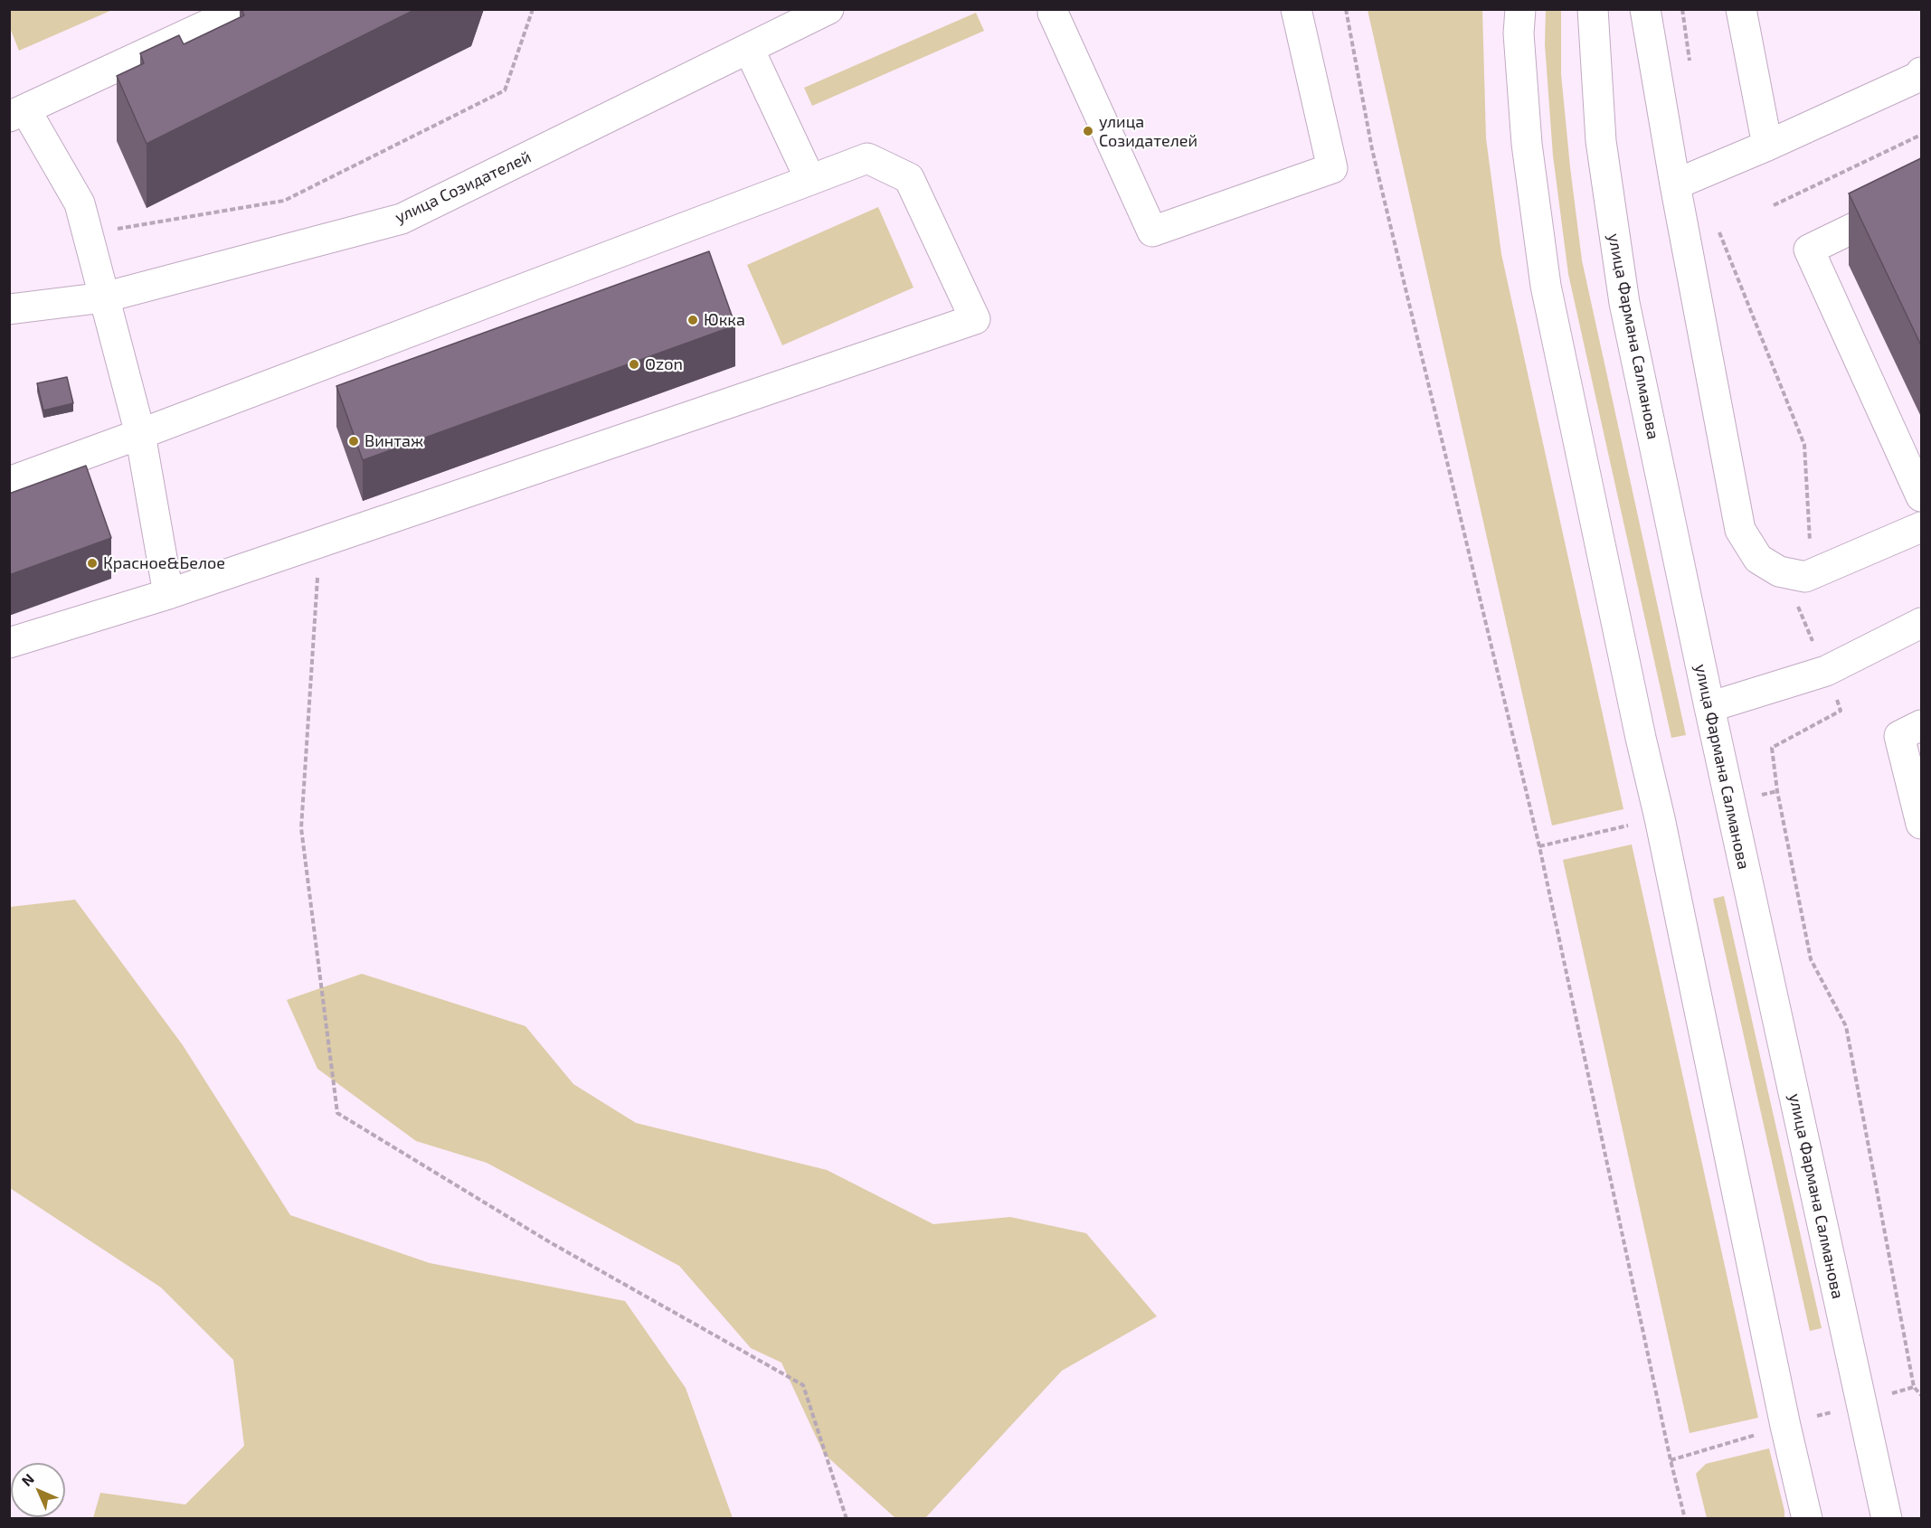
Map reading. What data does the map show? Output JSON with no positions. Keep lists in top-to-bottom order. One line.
{"streets":{"street":["улица Созидателей","улица Фармана Салманова"]},"places":["улица Созидателей","Юкка","Ozon","Винтаж","Красное&Белое"],"north":"top left"}
